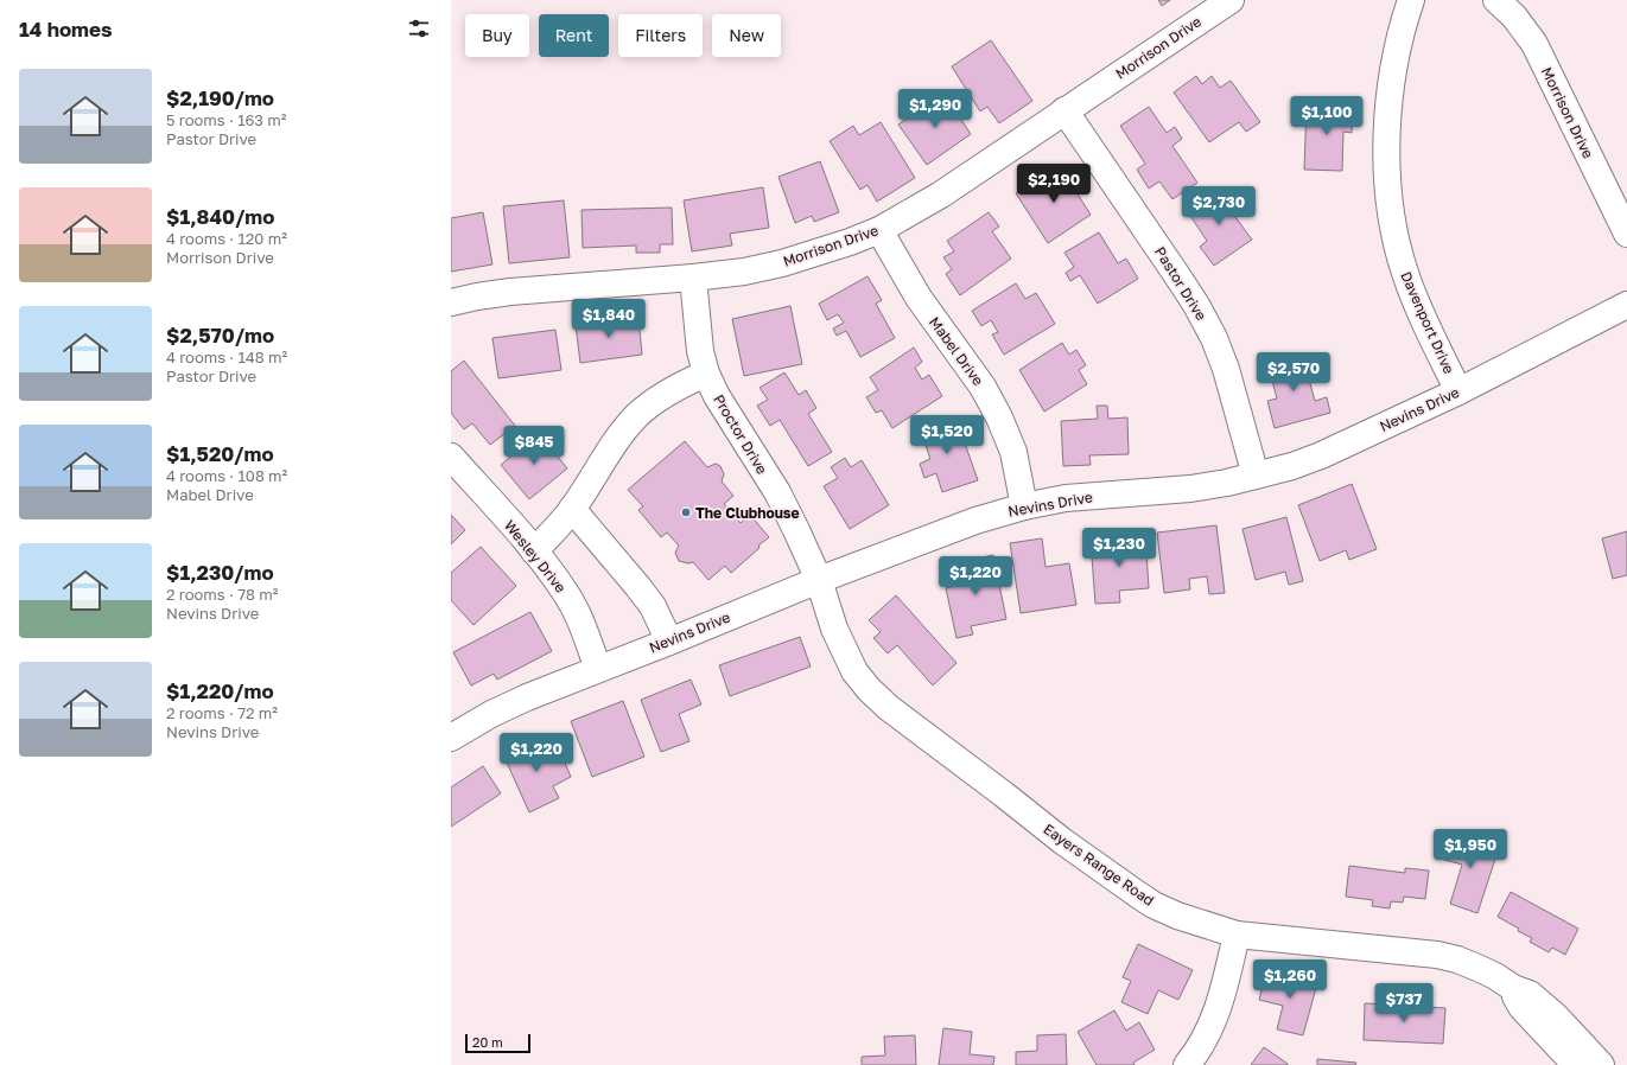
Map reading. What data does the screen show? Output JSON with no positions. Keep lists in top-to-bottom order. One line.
{"streets":{"street":["Morrison Drive","Pastor Drive","Davenport Drive","Mabel Drive","Nevins Drive","Proctor Drive","Wesley Drive","Eayers Range Road"]},"crossings":[["Morrison Drive","Pastor Drive"],["Morrison Drive","Mabel Drive"],["Morrison Drive","Proctor Drive"],["Pastor Drive","Nevins Drive"],["Davenport Drive","Nevins Drive"],["Mabel Drive","Nevins Drive"],["Nevins Drive","Proctor Drive"],["Nevins Drive","Wesley Drive"],["Nevins Drive","Eayers Range Road"],["Proctor Drive","Eayers Range Road"]],"places":["The Clubhouse"],"scale_bar":"20 m","page":{"heading":"14 homes","chip":["Buy","Rent","Filters","New"],"list":[{"name":"$2,190/mo","note":"5 rooms · 163 m² · Pastor Drive"},{"name":"$1,840/mo","note":"4 rooms · 120 m² · Morrison Drive"},{"name":"$2,570/mo","note":"4 rooms · 148 m² · Pastor Drive"},{"name":"$1,520/mo","note":"4 rooms · 108 m² · Mabel Drive"},{"name":"$1,230/mo","note":"2 rooms · 78 m² · Nevins Drive"},{"name":"$1,220/mo","note":"2 rooms · 72 m² · Nevins Drive"}],"price":["$1,290","$1,100","$2,190","$2,730","$1,840","$2,570","$1,520","$845","$1,230","$1,220","$1,220","$1,950","$1,260","$737"],"scale":"20 m"}}
